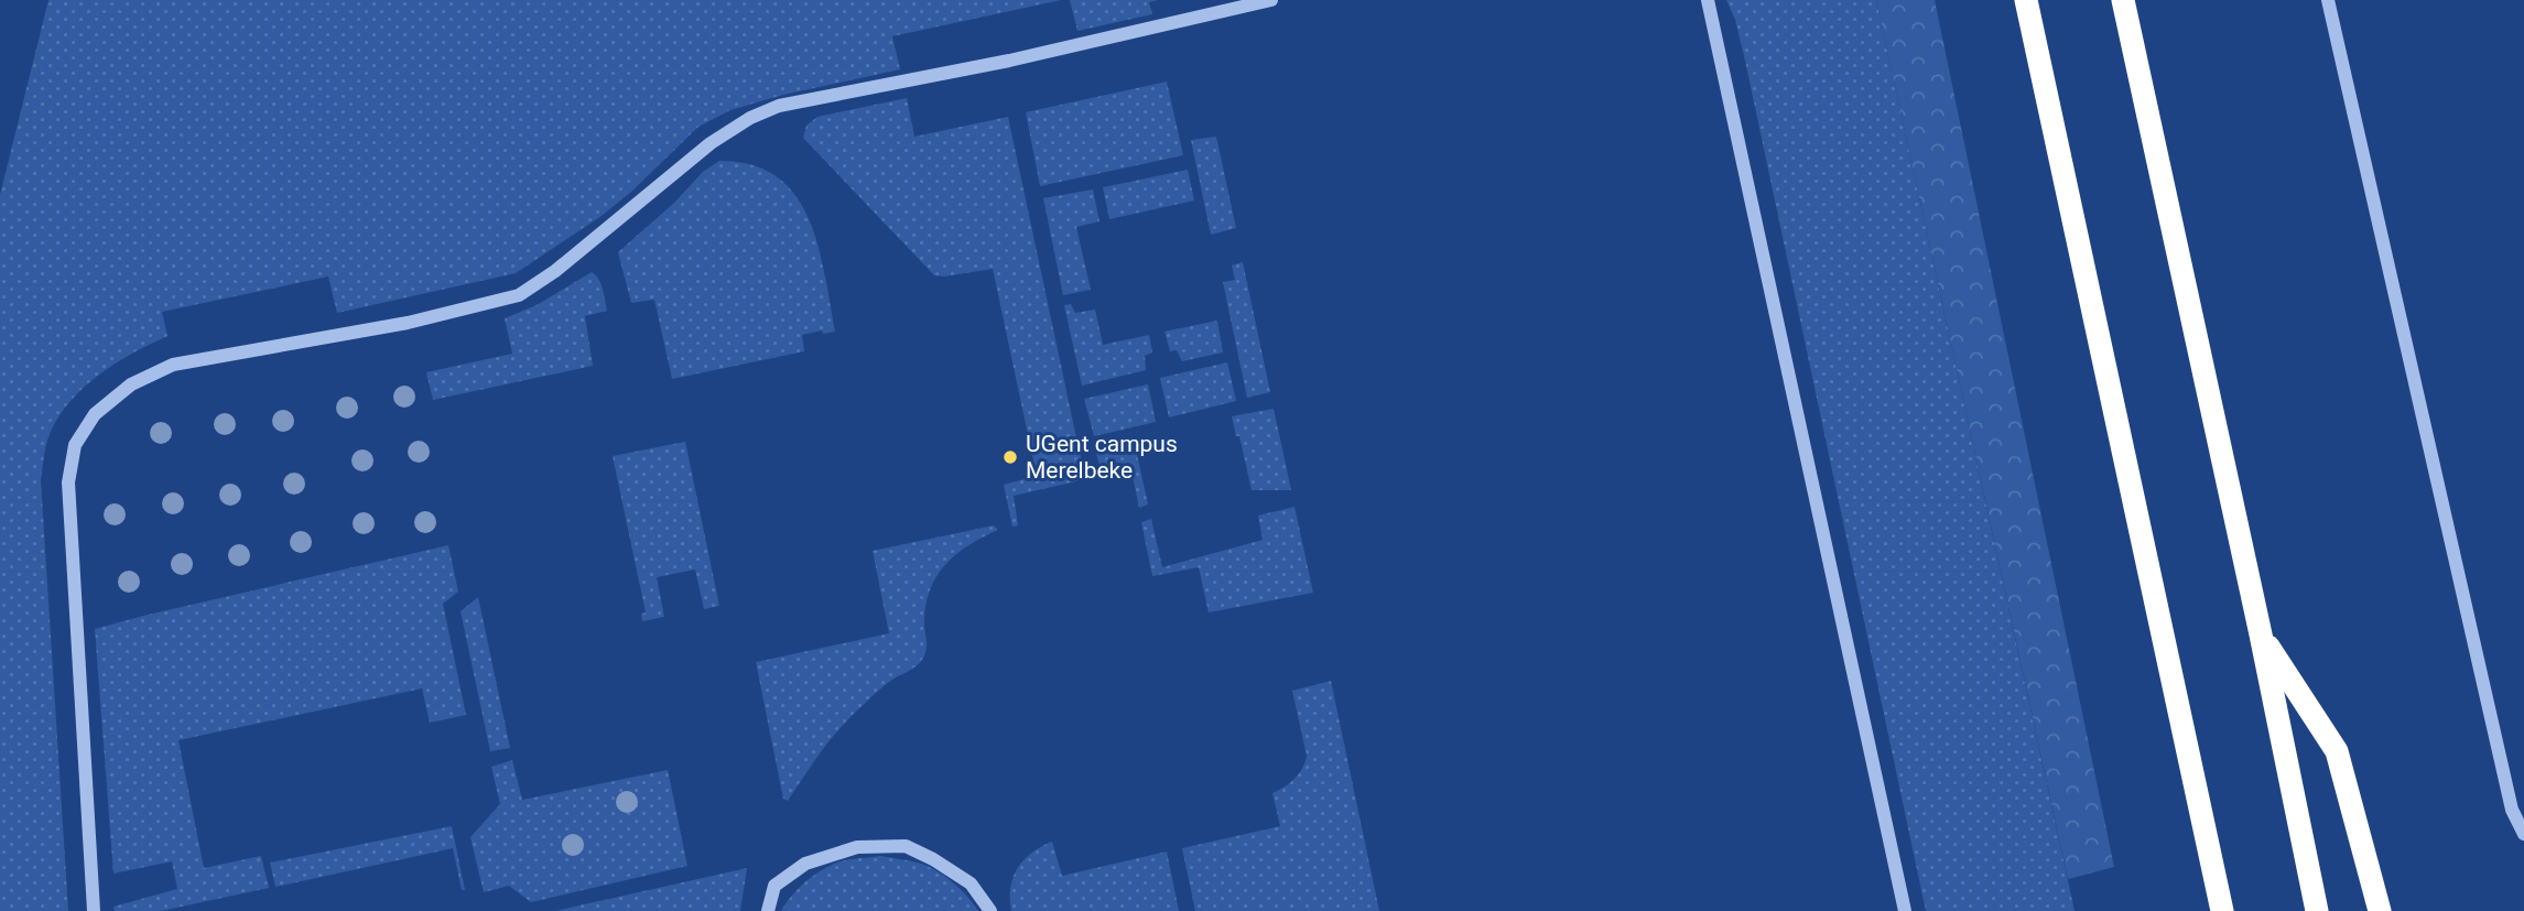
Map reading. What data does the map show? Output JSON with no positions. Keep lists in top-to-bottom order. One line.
{"places":["UGent campus Merelbeke"]}
